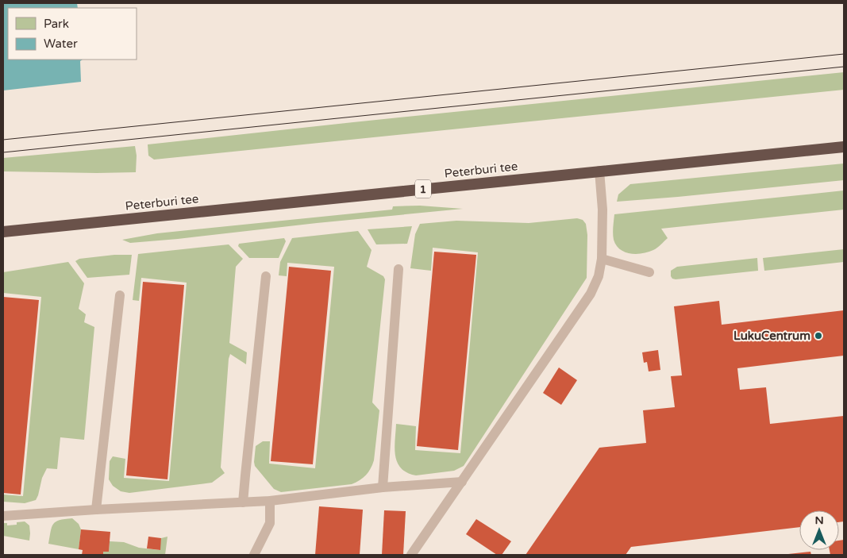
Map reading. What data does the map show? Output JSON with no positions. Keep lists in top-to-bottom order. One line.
{"streets":{"highway":["Peterburi tee","1"]},"places":["LukuCentrum"],"legend":["Park","Water"],"north":"top"}
